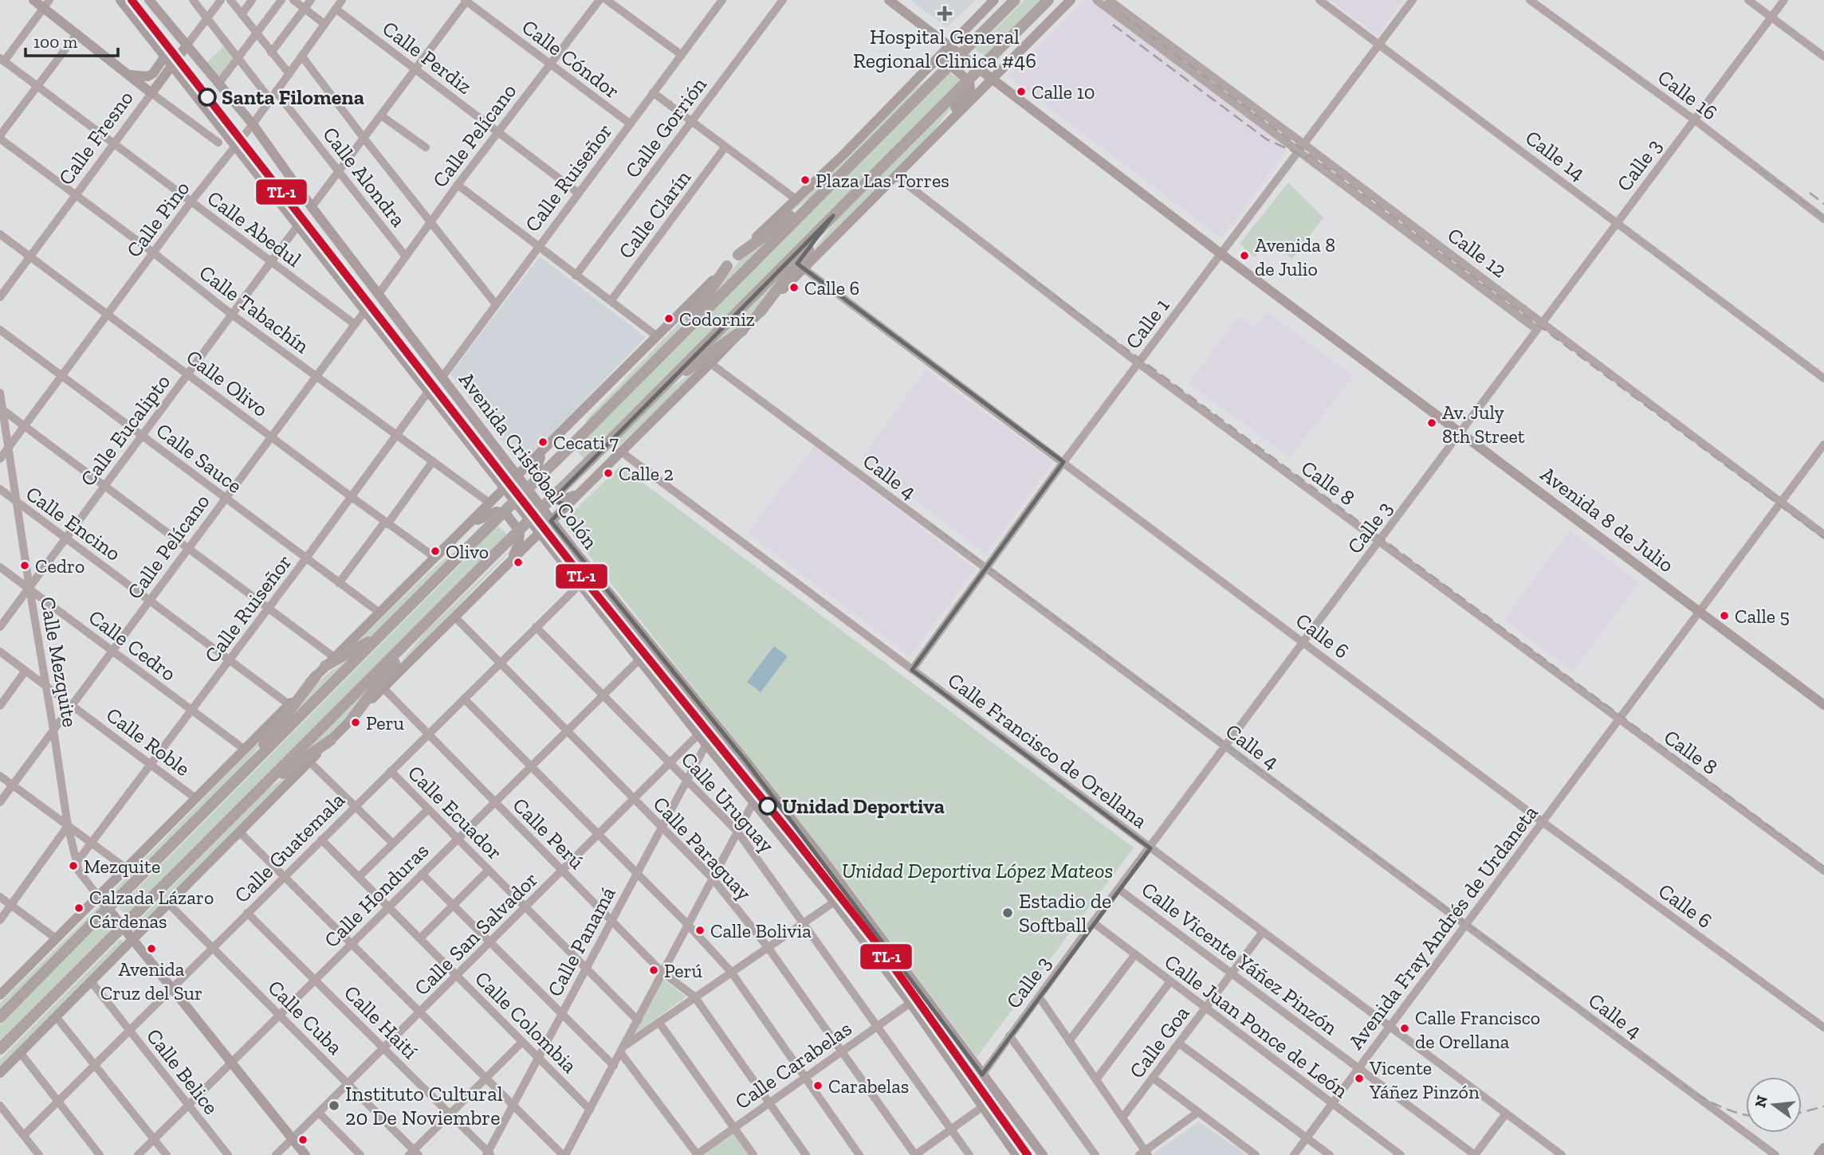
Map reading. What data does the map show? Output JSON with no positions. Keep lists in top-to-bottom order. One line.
{"streets":{"main road":["Calle Fresno","Avenida Cristóbal Colón","Avenida 8 de Julio"],"street":["Calle Perdiz","Calle Cóndor","Calle 16","Calle Gorrión","Calle Pelícano","Calle 14","Calle 3","Calle Alondra","Calle Ruiseñor","Calle Clarín","Calle Pino","Calle Abedul","Calle 12","Calle Tabachín","Calle 1","Calle Olivo","Calle Eucalipto","Calle Sauce","Calle 4","Calle 8","Calle Encino","Calle 6","Calle Cedro","Calle Mezquite","Calle Roble","Calle Francisco de Orellana","Calle Uruguay","Calle Ecuador","Calle Perú","Calle Guatemala","Calle Paraguay","Calle Honduras","Avenida Fray Andrés de Urdaneta","Calle San Salvador","Calle Panamá","Calle Vicente Yáñez Pinzón","Calle Cuba","Calle Haití","Calle Colombia","Calle Juan Ponce de León","Calle Goa","Calle Carabelas","Calle Belice"]},"crossings":[["Calle Perdiz","Calle Pelícano"],["Calle Perdiz","Calle Ruiseñor"],["Calle Perdiz","Calle Pino"],["Calle Cóndor","Calle Gorrión"],["Calle Cóndor","Calle Pelícano"],["Calle Cóndor","Calle Ruiseñor"],["Calle Cóndor","Calle Clarín"],["Calle 16","Calle 3"],["Calle Pelícano","Calle Alondra"],["Calle Pelícano","Calle Abedul"],["Calle Pelícano","Calle Tabachín"],["Calle Pelícano","Calle Olivo"],["Calle Pelícano","Calle Sauce"],["Calle Pelícano","Avenida Cristóbal Colón"],["Calle Pelícano","Calle Encino"],["Calle Pelícano","Calle Cedro"],["Calle Pelícano","Calle Mezquite"],["Calle Pelícano","Calle Roble"],["Calle Fresno","Calle Abedul"],["Calle Fresno","Calle Tabachín"],["Calle Fresno","Calle Olivo"],["Calle Fresno","Avenida Cristóbal Colón"],["Calle 14","Calle 3"],["Calle 14","Calle 1"],["Calle 3","Calle 12"],["Calle 3","Avenida Cristóbal Colón"],["Calle 3","Calle 4"],["Calle 3","Calle 8"],["Calle 3","Avenida 8 de Julio"],["Calle 3","Calle 6"],["Calle 3","Calle Francisco de Orellana"],["Calle 3","Calle Vicente Yáñez Pinzón"],["Calle 3","Calle Juan Ponce de León"],["Calle Alondra","Calle Pino"],["Calle Ruiseñor","Calle Tabachín"],["Calle Ruiseñor","Calle Olivo"],["Calle Ruiseñor","Calle Sauce"],["Calle Ruiseñor","Avenida Cristóbal Colón"],["Calle Ruiseñor","Calle Encino"],["Calle Ruiseñor","Calle Cedro"],["Calle Ruiseñor","Calle Mezquite"],["Calle Ruiseñor","Calle Roble"],["Calle Pino","Calle Abedul"],["Calle Pino","Calle Tabachín"],["Calle Pino","Calle Olivo"],["Calle Pino","Calle Sauce"],["Calle Pino","Avenida Cristóbal Colón"],["Calle Pino","Calle Mezquite"],["Calle Abedul","Calle Eucalipto"],["Calle 12","Calle 1"],["Calle Tabachín","Calle Eucalipto"],["Calle 1","Calle 4"],["Calle 1","Calle 8"],["Calle 1","Avenida 8 de Julio"],["Calle 1","Calle 6"],["Calle 1","Calle Francisco de Orellana"],["Calle Olivo","Calle Eucalipto"],["Calle Eucalipto","Calle Sauce"],["Calle Eucalipto","Avenida Cristóbal Colón"],["Calle Eucalipto","Calle Encino"],["Calle Eucalipto","Calle Cedro"],["Calle Eucalipto","Calle Mezquite"],["Avenida Cristóbal Colón","Calle Guatemala"],["Avenida Cristóbal Colón","Calle Honduras"],["Avenida Cristóbal Colón","Calle San Salvador"],["Avenida Cristóbal Colón","Calle Panamá"],["Avenida Cristóbal Colón","Calle Carabelas"],["Calle 4","Avenida Fray Andrés de Urdaneta"],["Calle 8","Avenida Fray Andrés de Urdaneta"],["Calle Encino","Calle Mezquite"],["Calle 6","Avenida Fray Andrés de Urdaneta"],["Calle Cedro","Calle Mezquite"],["Calle Mezquite","Calle Roble"],["Calle Francisco de Orellana","Avenida Fray Andrés de Urdaneta"],["Calle Francisco de Orellana","Calle Goa"],["Calle Uruguay","Calle Guatemala"],["Calle Uruguay","Calle Honduras"],["Calle Uruguay","Calle San Salvador"],["Calle Uruguay","Calle Panamá"],["Calle Uruguay","Calle Carabelas"],["Calle Ecuador","Calle Guatemala"],["Calle Ecuador","Calle Honduras"],["Calle Ecuador","Calle San Salvador"],["Calle Ecuador","Calle Panamá"],["Calle Perú","Calle Guatemala"],["Calle Perú","Calle Honduras"],["Calle Perú","Calle San Salvador"],["Calle Perú","Calle Panamá"],["Calle Perú","Calle Carabelas"],["Calle Guatemala","Calle Paraguay"],["Calle Guatemala","Calle Cuba"],["Calle Guatemala","Calle Haití"],["Calle Guatemala","Calle Colombia"],["Calle Guatemala","Calle Belice"],["Calle Paraguay","Calle Honduras"],["Calle Paraguay","Calle San Salvador"],["Calle Paraguay","Calle Panamá"],["Calle Paraguay","Calle Carabelas"],["Calle Honduras","Calle Cuba"],["Calle Honduras","Calle Haití"],["Calle Honduras","Calle Colombia"],["Calle Honduras","Calle Belice"],["Avenida Fray Andrés de Urdaneta","Calle Vicente Yáñez Pinzón"],["Avenida Fray Andrés de Urdaneta","Calle Juan Ponce de León"],["Calle San Salvador","Calle Cuba"],["Calle San Salvador","Calle Haití"],["Calle San Salvador","Calle Colombia"],["Calle Panamá","Calle Haití"],["Calle Panamá","Calle Colombia"],["Calle Vicente Yáñez Pinzón","Calle Goa"],["Calle Juan Ponce de León","Calle Goa"]],"parks":["Unidad Deportiva López Mateos"],"places":{"health":["Hospital General Regional Clinica #46"],"other":["Calle 10","Santa Filomena","Plaza Las Torres","Avenida 8 de Julio","Calle 6","Codorniz","Av. July 8th Street","Cecati 7","Calle 2","Olivo","Cedro","Calle 5","Peru","Unidad Deportiva","Mezquite","Calzada Lázaro Cárdenas","Estadio de Softball","Calle Bolivia","Avenida Cruz del Sur","Perú","Calle Francisco de Orellana","Vicente Yáñez Pinzón","Carabelas","Instituto Cultural 20 De Noviembre"]},"lines":["transit line TL-1"],"scale_bar":"100 m","north":"left"}
